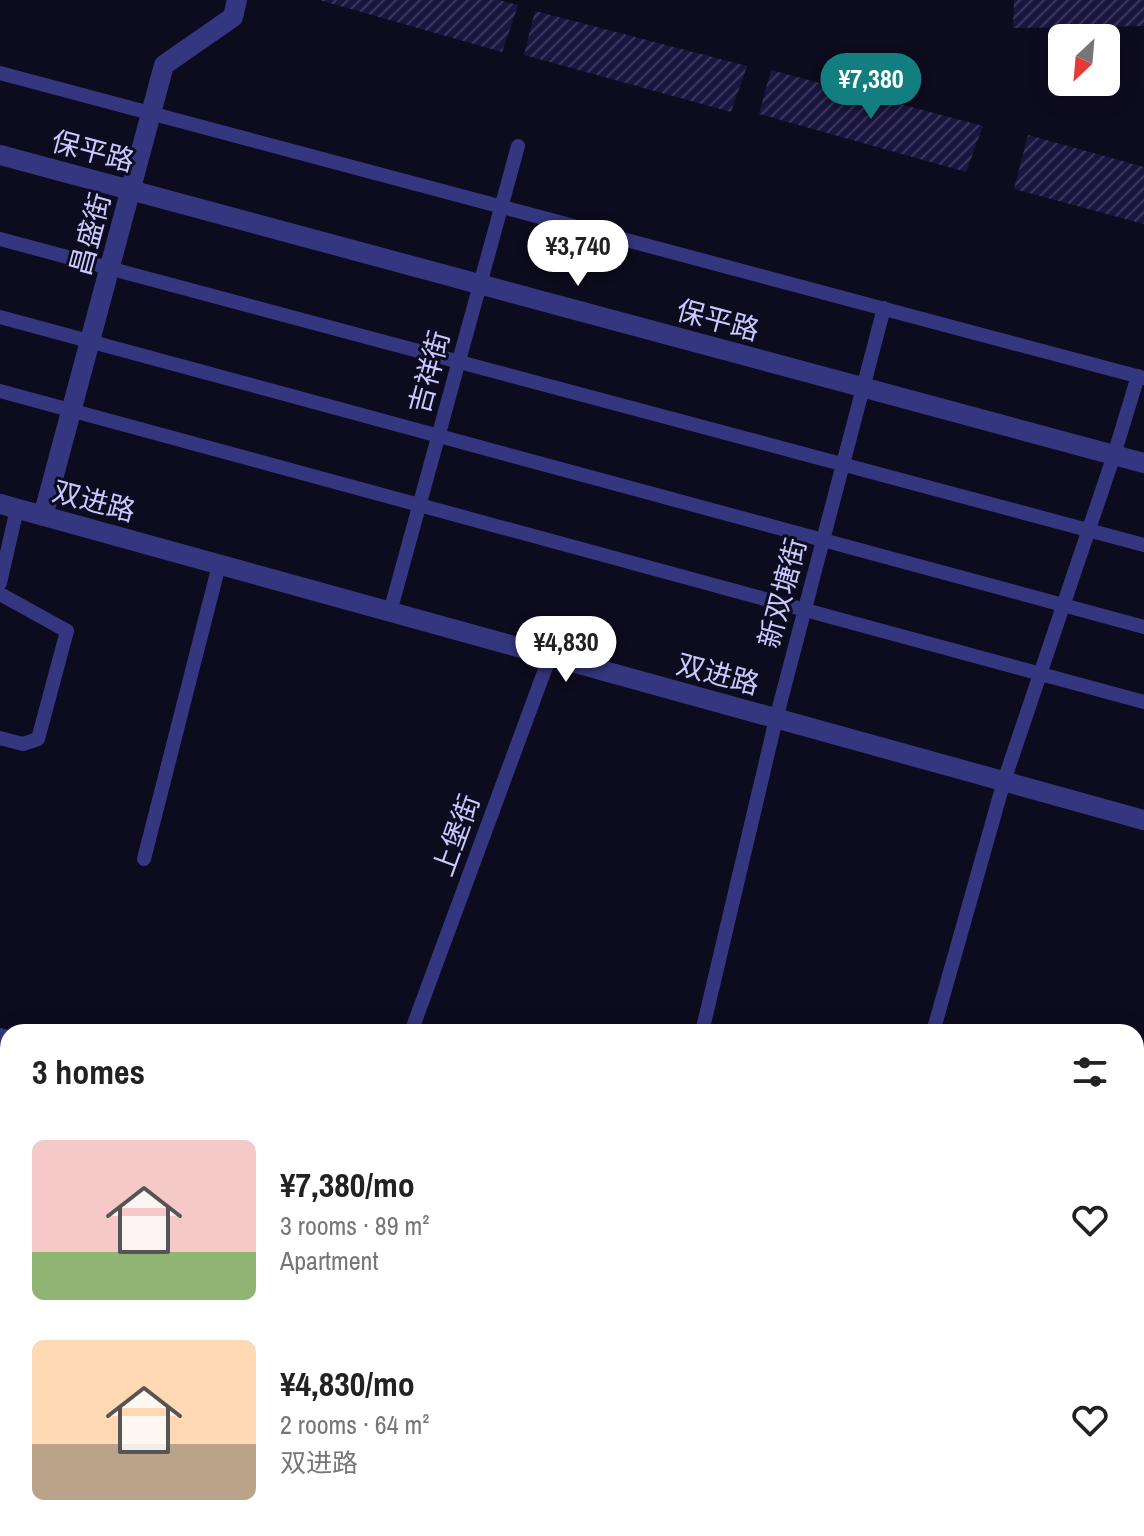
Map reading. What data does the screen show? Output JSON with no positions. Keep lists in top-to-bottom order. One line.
{"streets":{"street":["保平路","昌盛街","双进路"],"lane":["吉祥街","新双塘街","上堡街"]},"crossings":[["保平路","昌盛街"],["保平路","吉祥街"],["保平路","新双塘街"],["昌盛街","双进路"],["吉祥街","双进路"],["双进路","新双塘街"],["双进路","上堡街"]],"north":"bottom left","page":{"price":["¥7,380","¥3,740","¥4,830"],"heading":"3 homes","list":[{"name":"¥7,380/mo","note":"3 rooms · 89 m² · Apartment"},{"name":"¥4,830/mo","note":"2 rooms · 64 m² · 双进路"}]}}
